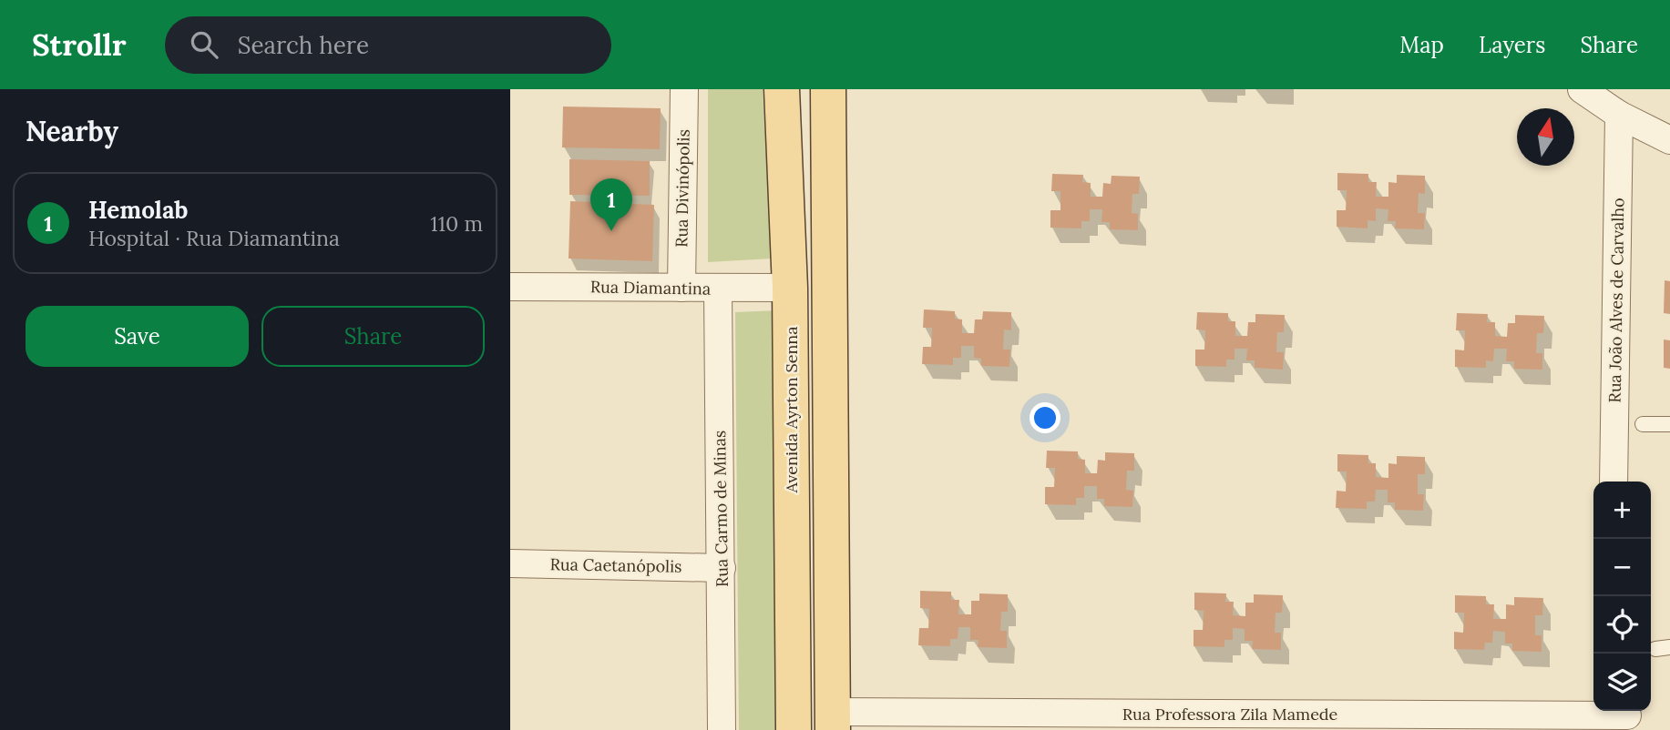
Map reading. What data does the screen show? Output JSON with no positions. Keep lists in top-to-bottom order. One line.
{"streets":{"main road":["Avenida Ayrton Senna"],"street":["Rua Divinópolis","Rua Diamantina","Rua João Alves de Carvalho","Rua Carmo de Minas","Rua Caetanópolis","Rua Professora Zila Mamede"]},"crossings":[["Rua Divinópolis","Rua Diamantina"],["Rua Diamantina","Avenida Ayrton Senna"],["Rua Diamantina","Rua Carmo de Minas"],["Rua Carmo de Minas","Rua Caetanópolis"]],"north":"top","page":{"header":"Strollr","search":"Search here","nav":["Map","Layers","Share"],"heading":"Nearby","list":[{"mark":"1","name":"Hemolab","note":"Hospital · Rua Diamantina","value":"110 m"}],"pins":"1","buttons":["Save","Share"],"map_buttons":["+","−"]}}
